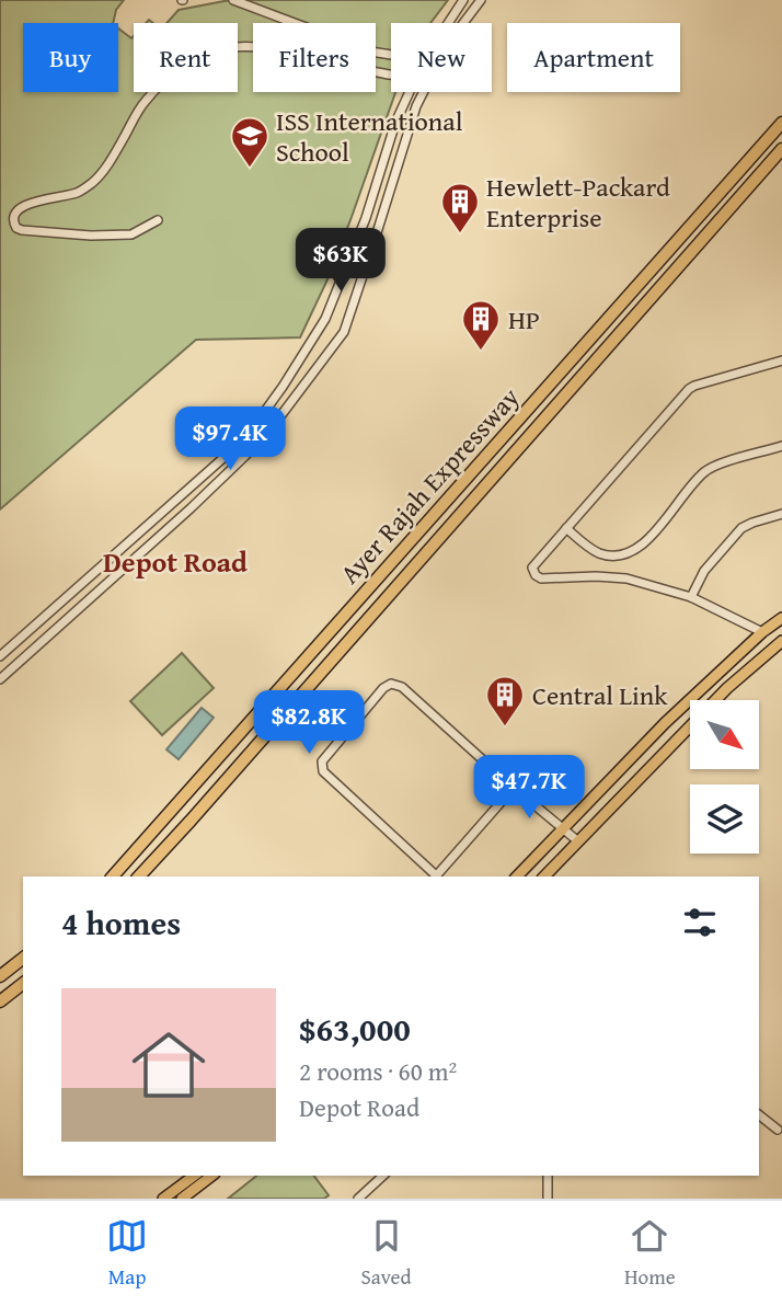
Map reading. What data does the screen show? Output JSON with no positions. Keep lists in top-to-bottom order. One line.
{"streets":{"highway":["Ayer Rajah Expressway"]},"districts":["Depot Road"],"places":{"school or university":["ISS International School"],"building":["Hewlett-Packard Enterprise","HP","Central Link"]},"north":"bottom right","page":{"chip":["Buy","Rent","Filters","New","Apartment"],"price":["$63K","$97.4K","$82.8K","$47.7K"],"heading":"4 homes","list":[{"name":"$63,000","note":"2 rooms · 60 m² · Depot Road"}],"tabs":["Map","Saved","Home"]}}
